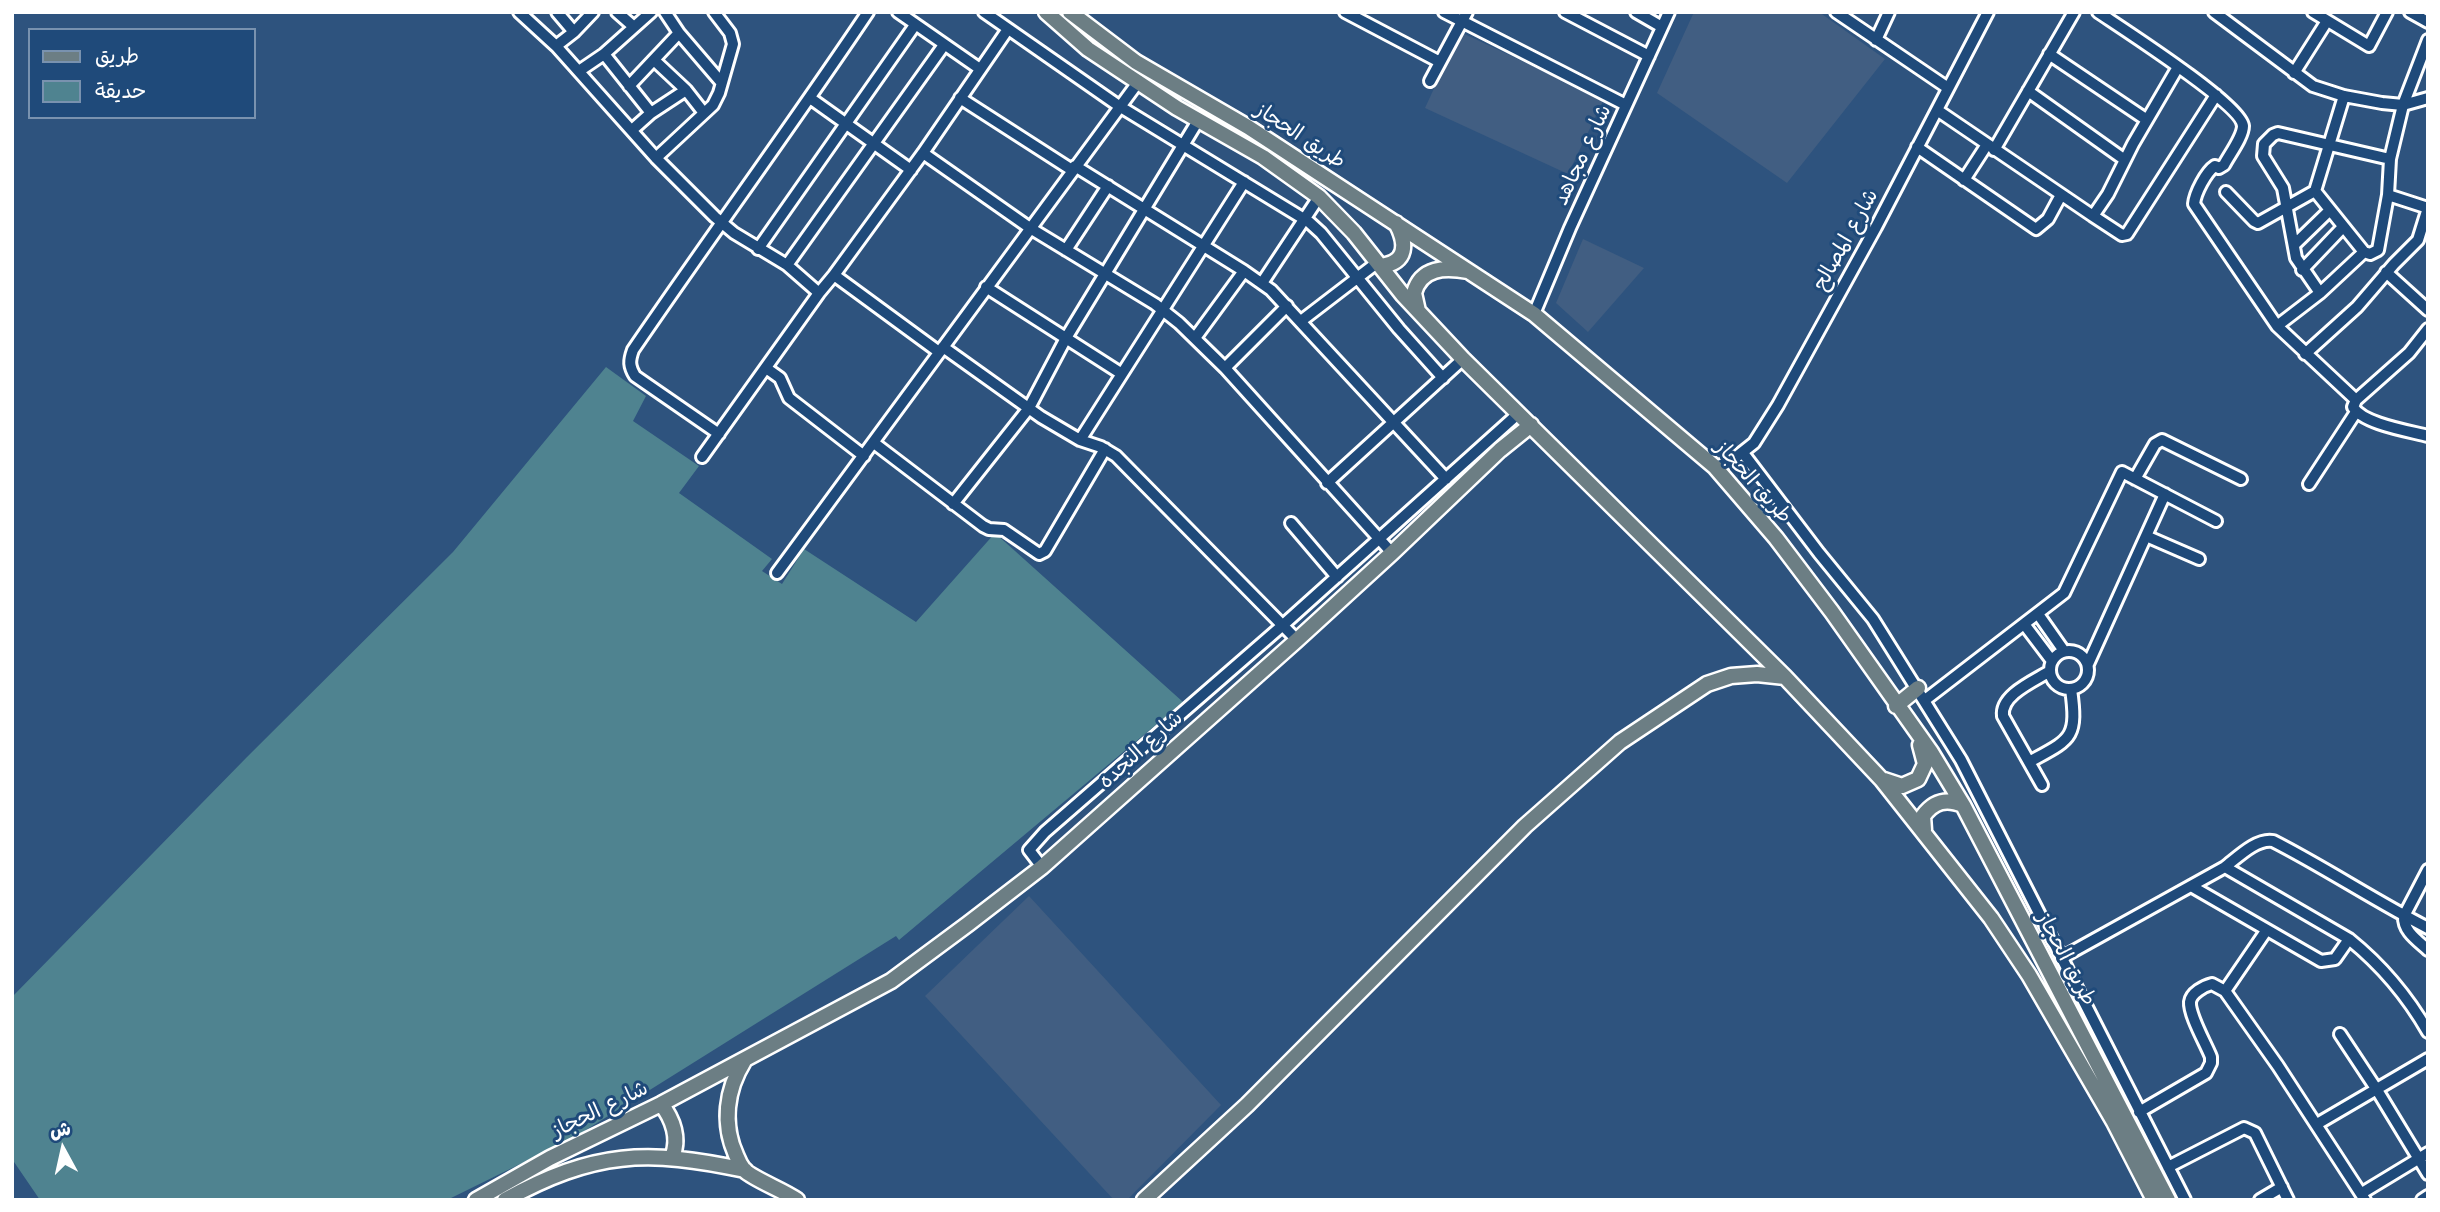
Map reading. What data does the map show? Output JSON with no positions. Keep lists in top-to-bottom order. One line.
{"streets":{"main road":["طريق الحجاز","شارع النجده","شارع الحجاز"],"street":["شارع مجاهد","شارع المصالح"]},"crossings":[["طريق الحجاز","شارع مجاهد"],["طريق الحجاز","شارع المصالح"],["طريق الحجاز","شارع النجده"],["شارع النجده","شارع الحجاز"]],"legend":["طريق","حديقة"],"north":"top"}
